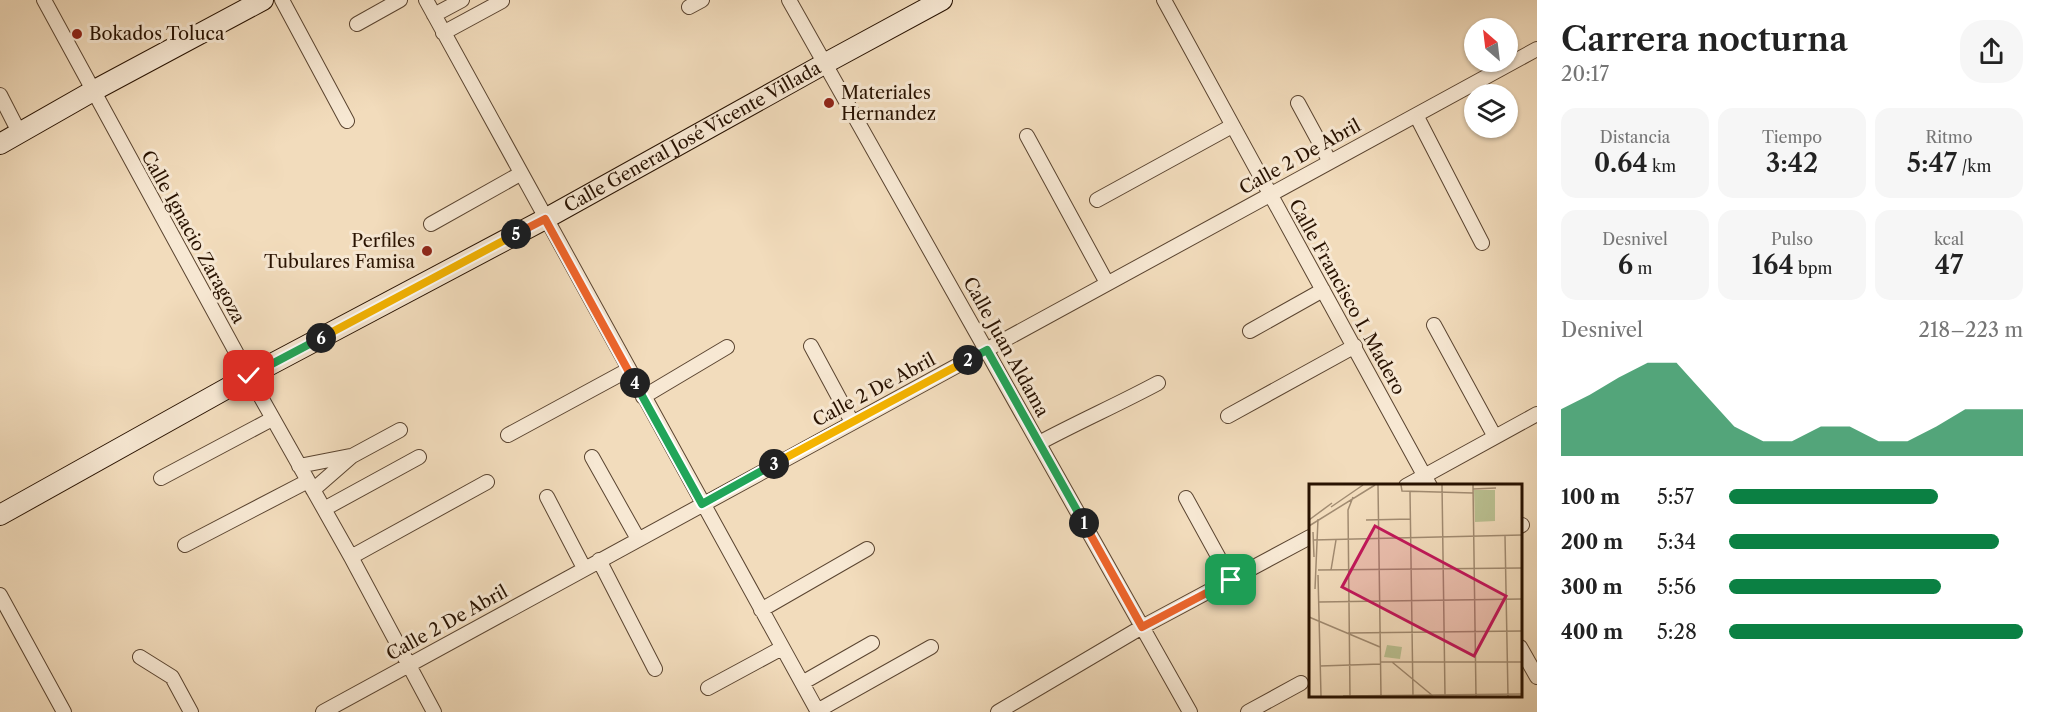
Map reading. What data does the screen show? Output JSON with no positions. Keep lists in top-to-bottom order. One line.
{"streets":{"main road":["Calle General José Vicente Villada"],"street":["Calle 2 De Abril","Calle Ignacio Zaragoza","Calle Francisco I. Madero","Calle Juan Aldama"]},"crossings":[["Calle General José Vicente Villada","Calle Ignacio Zaragoza"],["Calle General José Vicente Villada","Calle Juan Aldama"],["Calle 2 De Abril","Calle Ignacio Zaragoza"],["Calle 2 De Abril","Calle Francisco I. Madero"],["Calle 2 De Abril","Calle Juan Aldama"]],"places":["Bokados Toluca","Materiales Hernandez","Perfiles Tubulares Famisa"],"north":"top left","page":{"heading":["Carrera nocturna","20:17"],"stats":[["Distancia","0.64 km"],["Tiempo","3:42"],["Ritmo","5:47 /km"],["Desnivel","6 m"],["Pulso","164 bpm"],["kcal","47"]],"pins":["5","6","2","4","3","1"],"chart":["Desnivel","218–223 m"],"list":[{"name":"100 m","note":"5:57"},{"name":"200 m","note":"5:34"},{"name":"300 m","note":"5:56"},{"name":"400 m","note":"5:28"}]}}
